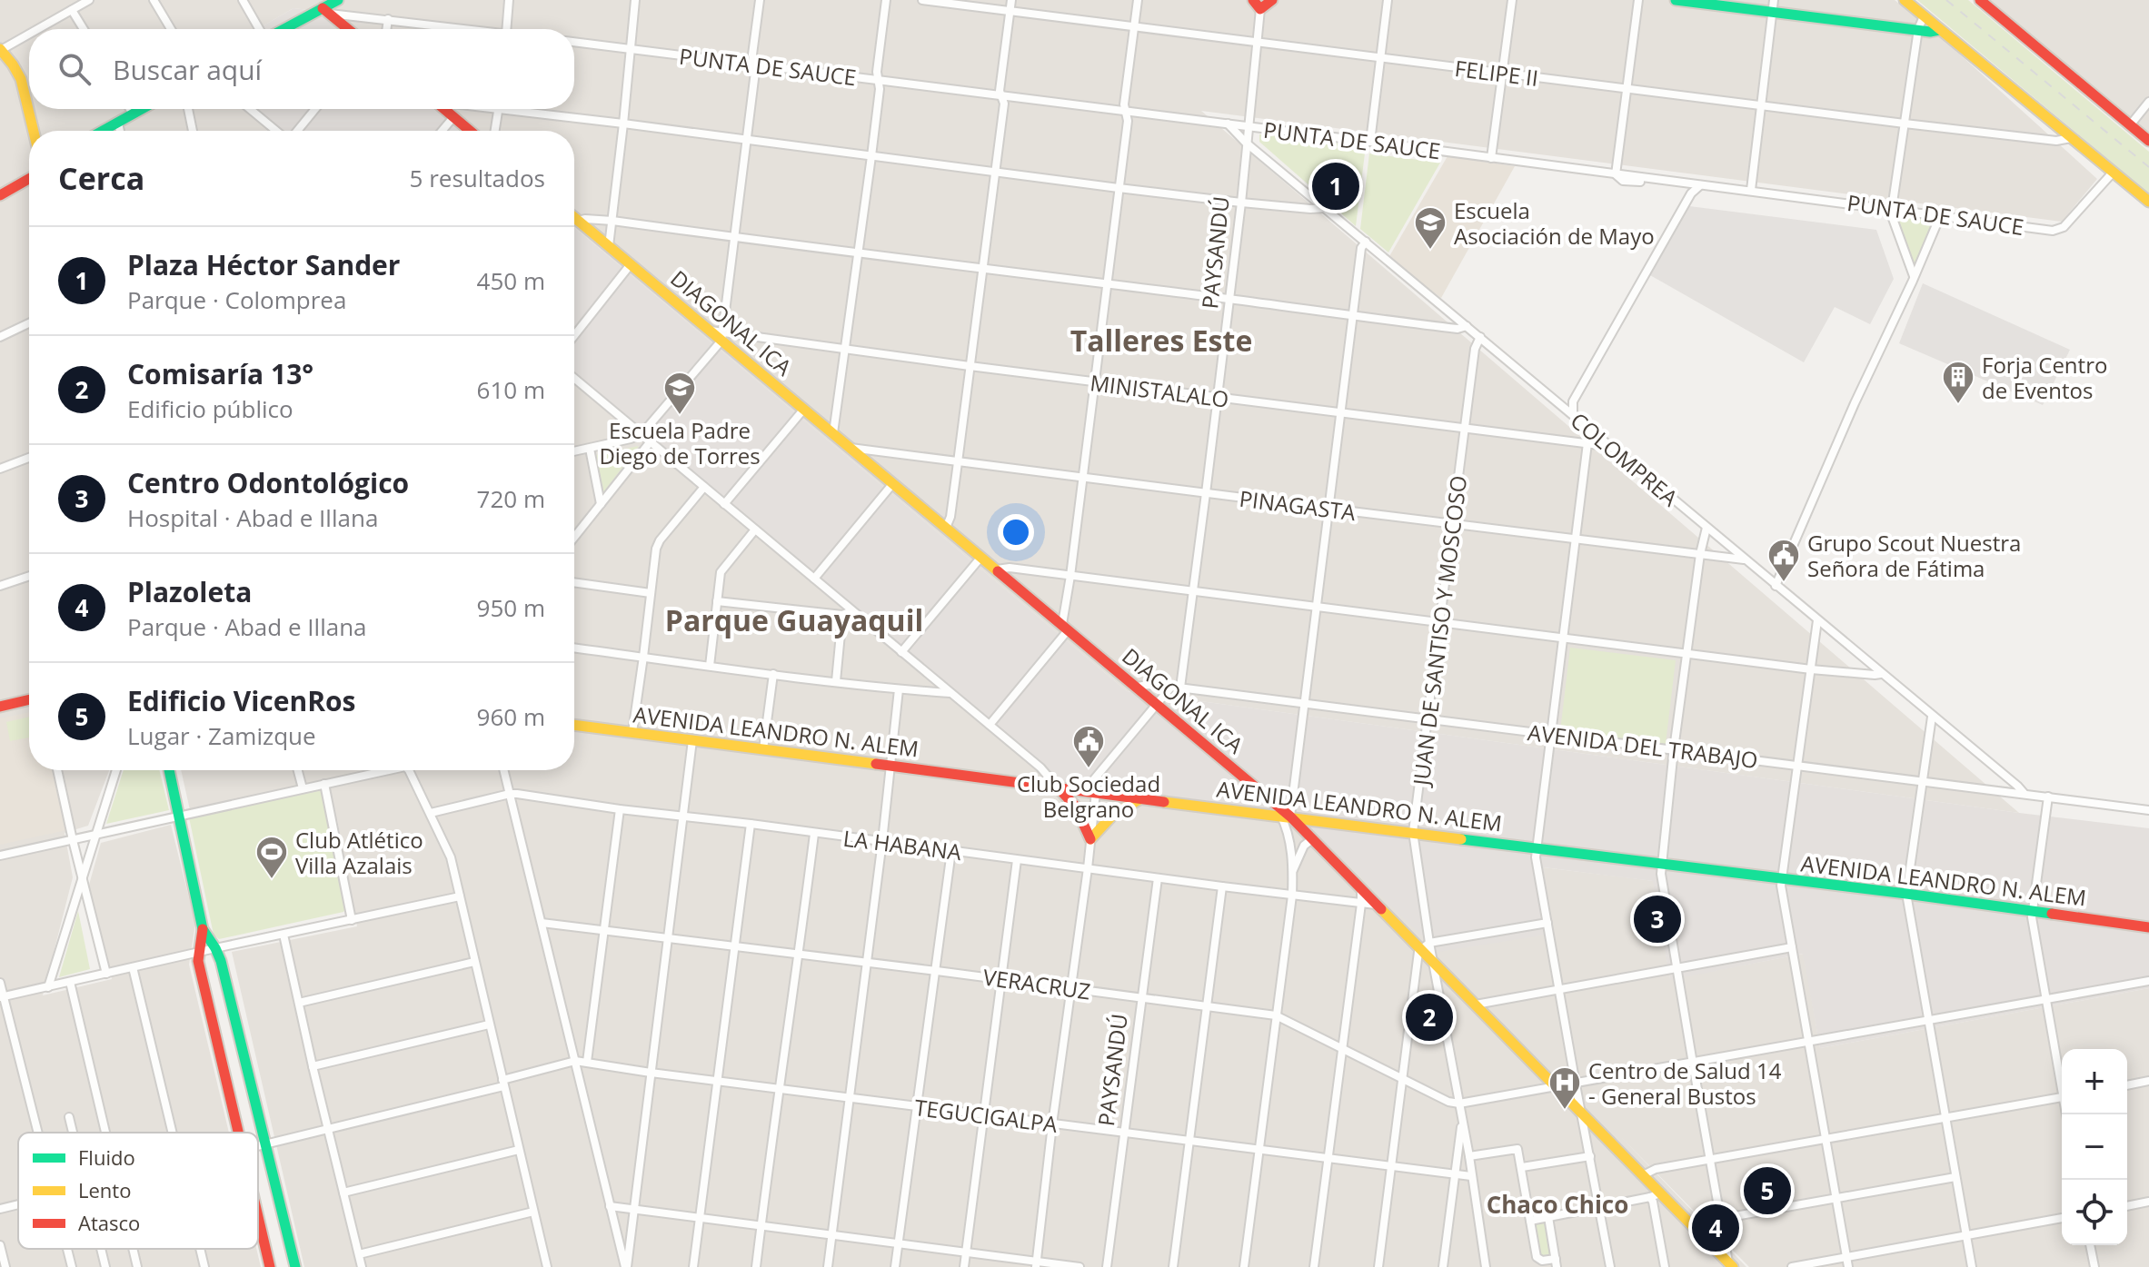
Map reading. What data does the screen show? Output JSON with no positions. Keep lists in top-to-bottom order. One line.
{"streets":{"main road":["PAYSANDÚ","DIAGONAL ICA","AVENIDA LEANDRO N. ALEM"],"street":["PUNTA DE SAUCE","FELIPE II","MINISTALALO","COLOMPREA","PINAGASTA","JUAN DE SANTISO Y MOSCOSO","AVENIDA DEL TRABAJO","LA HABANA","VERACRUZ","TEGUCIGALPA"]},"crossings":[["PUNTA DE SAUCE","PAYSANDÚ"],["PUNTA DE SAUCE","COLOMPREA"],["FELIPE II","PAYSANDÚ"],["PAYSANDÚ","MINISTALALO"],["PAYSANDÚ","COLOMPREA"],["PAYSANDÚ","PINAGASTA"],["PAYSANDÚ","AVENIDA DEL TRABAJO"],["PAYSANDÚ","LA HABANA"],["PAYSANDÚ","VERACRUZ"],["PAYSANDÚ","TEGUCIGALPA"],["DIAGONAL ICA","MINISTALALO"],["DIAGONAL ICA","PINAGASTA"],["DIAGONAL ICA","JUAN DE SANTISO Y MOSCOSO"],["DIAGONAL ICA","AVENIDA LEANDRO N. ALEM"],["DIAGONAL ICA","AVENIDA DEL TRABAJO"],["DIAGONAL ICA","LA HABANA"],["MINISTALALO","COLOMPREA"],["MINISTALALO","JUAN DE SANTISO Y MOSCOSO"],["COLOMPREA","PINAGASTA"],["COLOMPREA","JUAN DE SANTISO Y MOSCOSO"],["COLOMPREA","AVENIDA DEL TRABAJO"],["PINAGASTA","JUAN DE SANTISO Y MOSCOSO"],["JUAN DE SANTISO Y MOSCOSO","AVENIDA LEANDRO N. ALEM"],["JUAN DE SANTISO Y MOSCOSO","AVENIDA DEL TRABAJO"],["JUAN DE SANTISO Y MOSCOSO","VERACRUZ"],["JUAN DE SANTISO Y MOSCOSO","TEGUCIGALPA"]],"districts":["Talleres Este","Parque Guayaquil","Chaco Chico"],"places":{"school or university":["Escuela Asociación de Mayo","Escuela Padre Diego de Torres"],"building":["Forja Centro de Eventos"],"public building":["Grupo Scout Nuestra Señora de Fátima","Club Sociedad Belgrano"],"sports":["Club Atlético Villa Azalais"],"hospital":["Centro de Salud 14 - General Bustos"]},"legend":["Fluido","Lento","Atasco"],"page":{"search":"Buscar aquí","heading":["Cerca","5 resultados"],"pins":["1","3","2","5","4"],"list":[{"mark":"1","name":"Plaza Héctor Sander","note":"Parque · Colomprea","value":"450 m"},{"mark":"2","name":"Comisaría 13°","note":"Edificio público","value":"610 m"},{"mark":"3","name":"Centro Odontológico","note":"Hospital · Abad e Illana","value":"720 m"},{"mark":"4","name":"Plazoleta","note":"Parque · Abad e Illana","value":"950 m"},{"mark":"5","name":"Edificio VicenRos","note":"Lugar · Zamizque","value":"960 m"}],"map_buttons":["+","−"]}}
